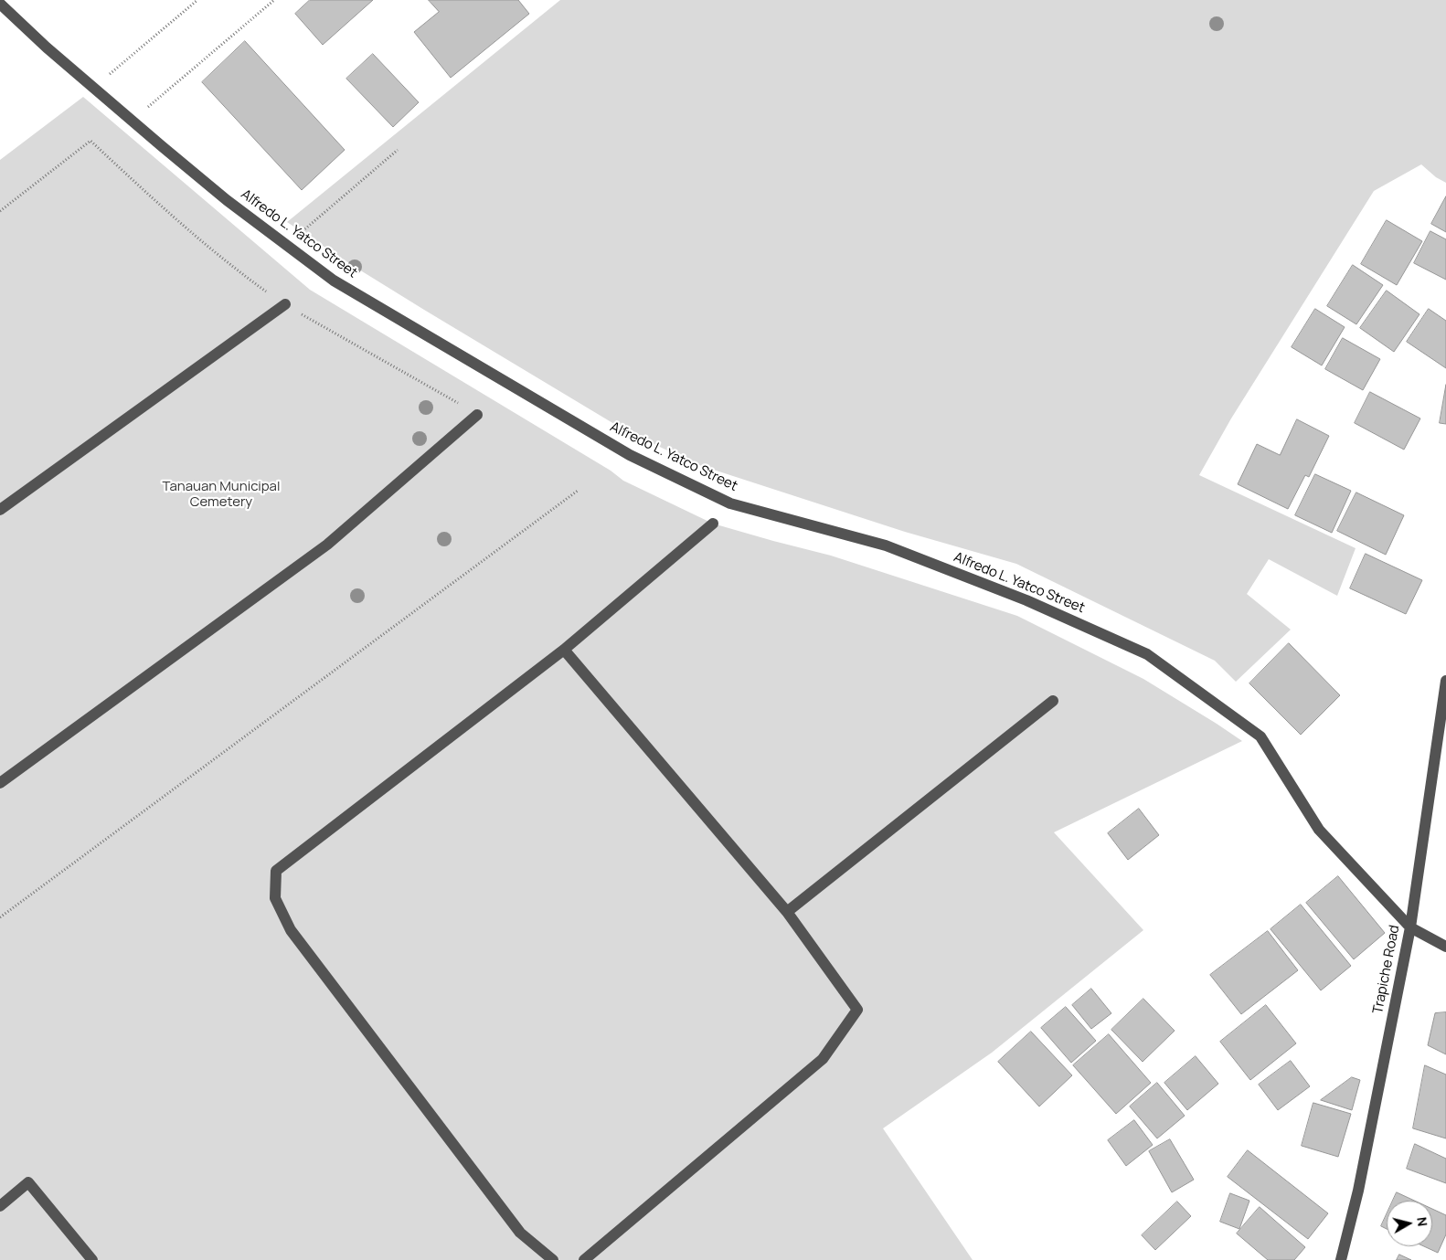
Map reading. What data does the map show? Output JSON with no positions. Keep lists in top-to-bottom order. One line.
{"streets":{"street":["Alfredo L. Yatco Street","Trapiche Road"]},"crossings":[["Alfredo L. Yatco Street","Trapiche Road"]],"parks":["Tanauan Municipal Cemetery"],"north":"right"}
